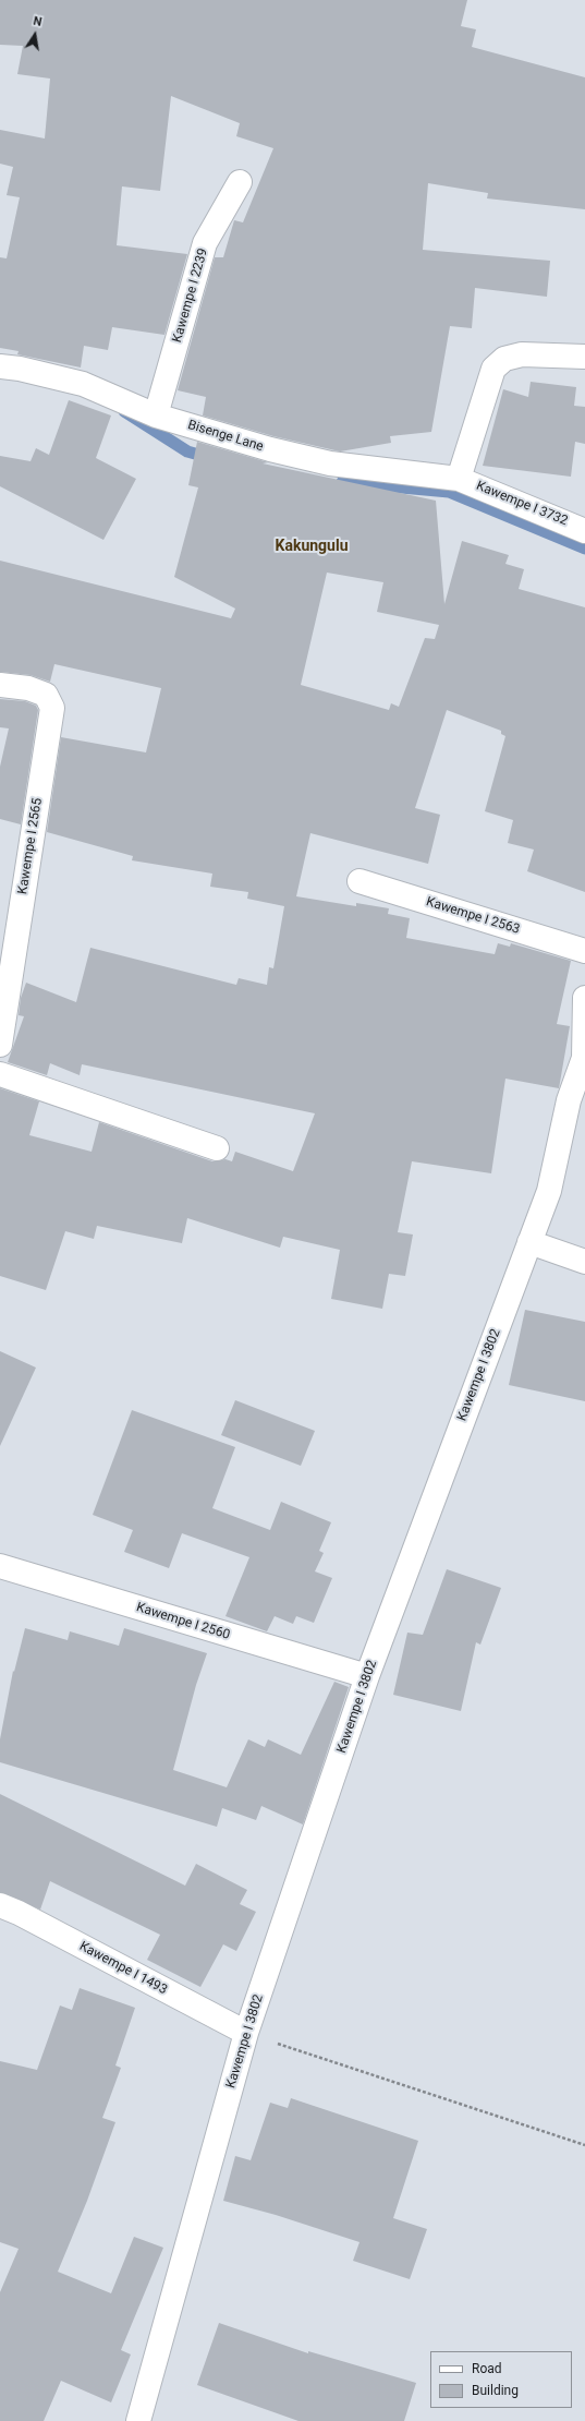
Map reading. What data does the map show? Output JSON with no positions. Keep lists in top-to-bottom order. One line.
{"streets":{"street":["Kawempe I 2239","Bisenge Lane","Kawempe I 3732","Kawempe I 2565","Kawempe I 2563","Kawempe I 3802","Kawempe I 2560","Kawempe I 1493"]},"crossings":[["Kawempe I 2239","Bisenge Lane"],["Bisenge Lane","Kawempe I 3732"],["Kawempe I 3802","Kawempe I 2560"],["Kawempe I 3802","Kawempe I 1493"]],"districts":["Kakungulu"],"legend":["Road","Building"],"north":"top"}
